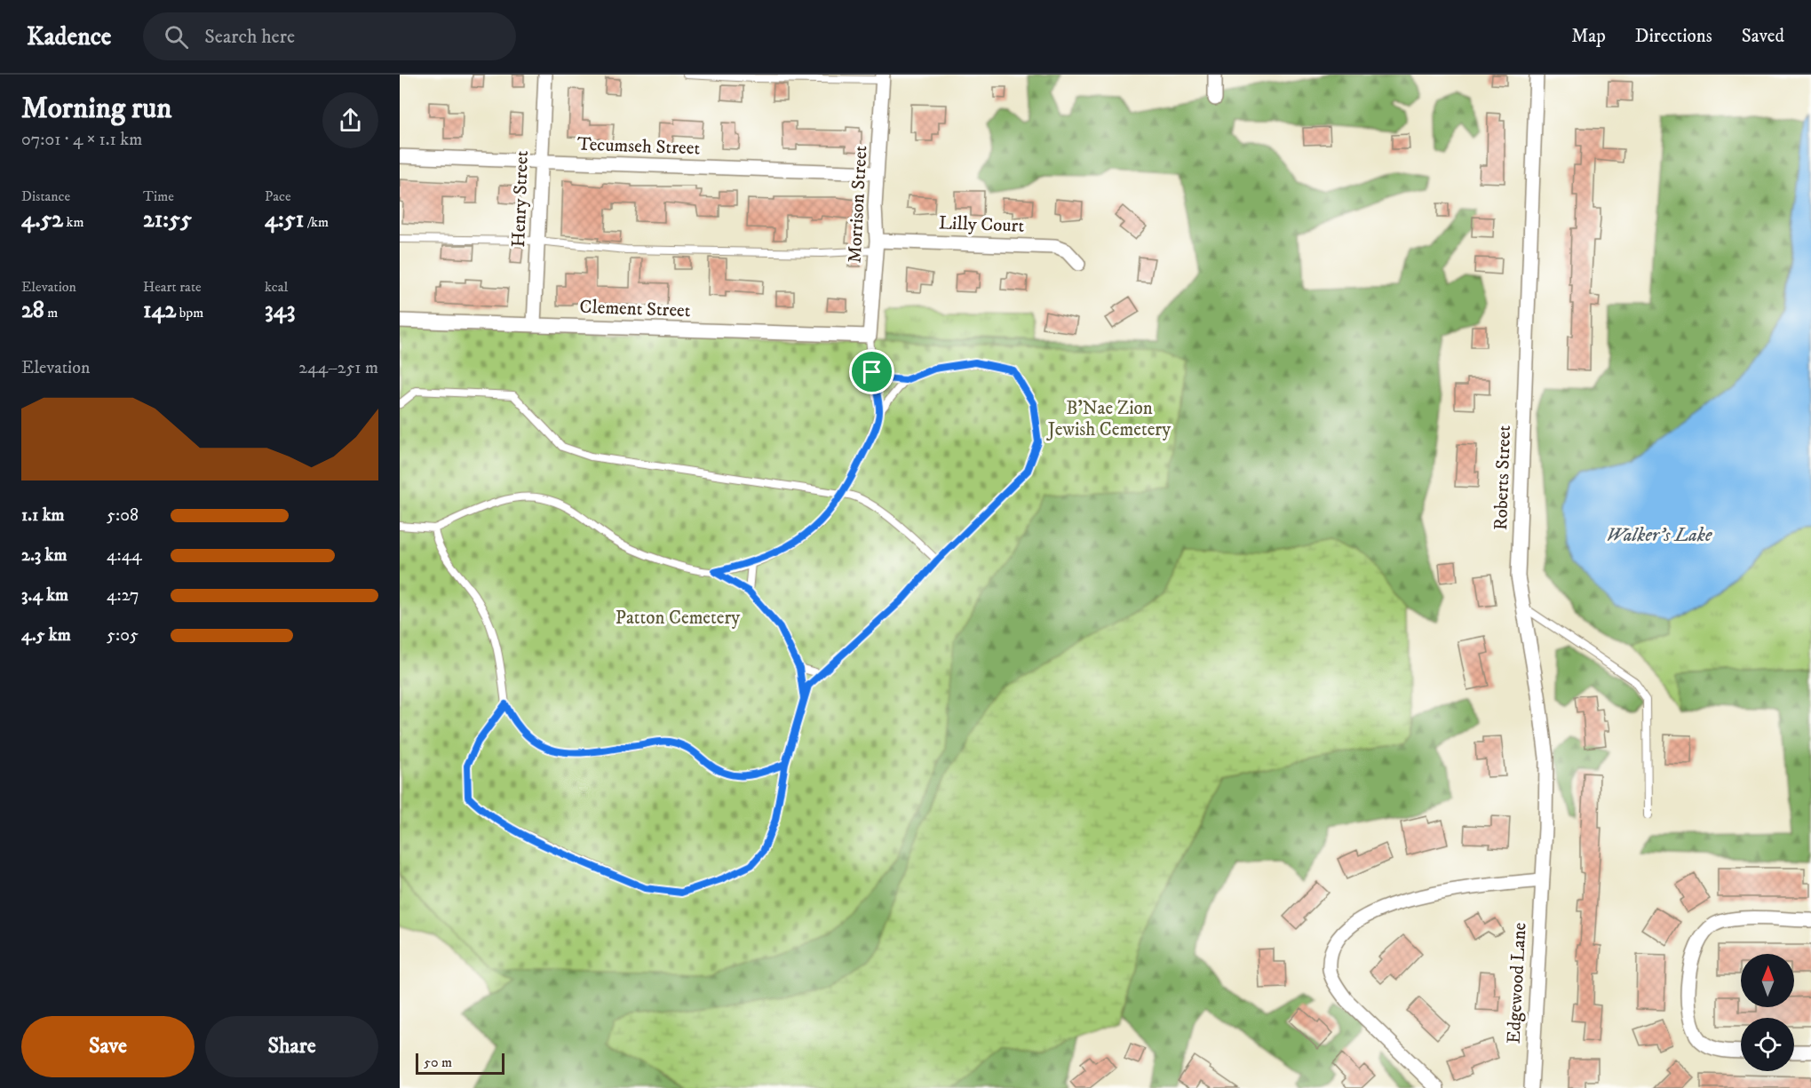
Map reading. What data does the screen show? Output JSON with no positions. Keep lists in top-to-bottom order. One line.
{"streets":{"street":["Tecumseh Street","Henry Street","Morrison Street","Lilly Court","Clement Street","Roberts Street","Edgewood Lane"]},"crossings":[["Tecumseh Street","Henry Street"],["Tecumseh Street","Morrison Street"],["Henry Street","Clement Street"],["Morrison Street","Lilly Court"],["Morrison Street","Clement Street"],["Roberts Street","Edgewood Lane"]],"water":["Walker's Lake"],"parks":["B'Nae Zion Jewish Cemetery","Patton Cemetery"],"scale_bar":"50 m","north":"top","page":{"header":"Kadence","search":"Search here","nav":["Map","Directions","Saved"],"heading":["Morning run","07:01 · 4 × 1.1 km"],"stats":[["Distance","4.52 km"],["Time","21:55"],["Pace","4:51 /km"],["Elevation","28 m"],["Heart rate","142 bpm"],["kcal","343"]],"chart":["Elevation","244–251 m"],"list":[{"name":"1.1 km","note":"5:08"},{"name":"2.3 km","note":"4:44"},{"name":"3.4 km","note":"4:27"},{"name":"4.5 km","note":"5:05"}],"buttons":["Save","Share"],"scale":"50 m"}}
